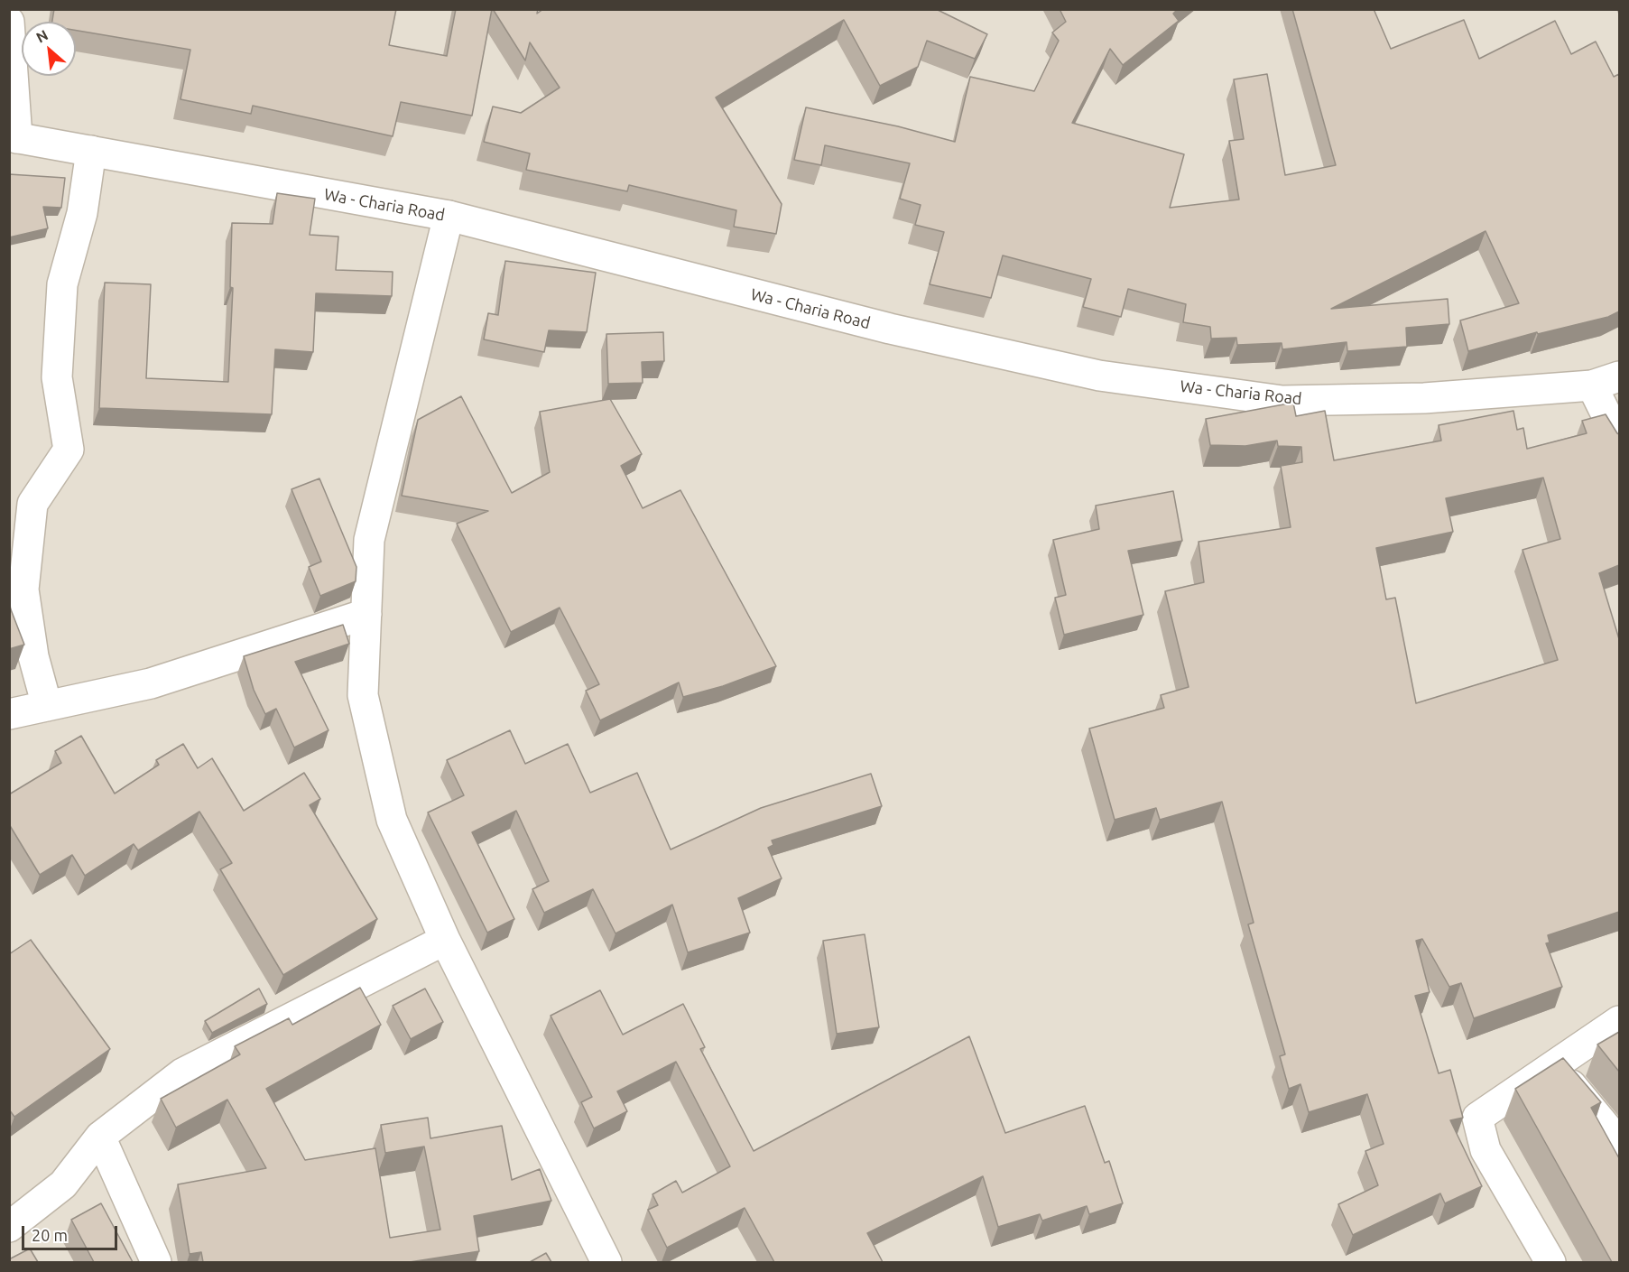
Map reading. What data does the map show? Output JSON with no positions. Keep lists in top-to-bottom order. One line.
{"streets":{"street":["Wa - Charia Road"]},"scale_bar":"20 m","north":"top left"}
